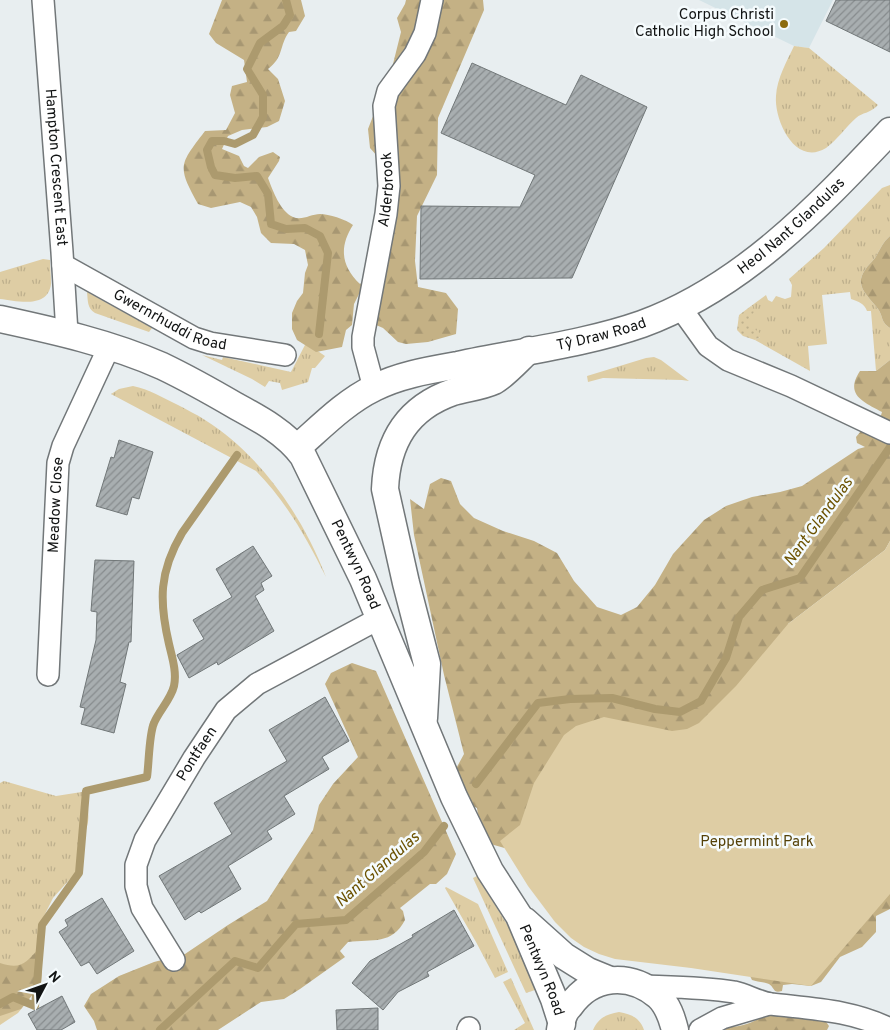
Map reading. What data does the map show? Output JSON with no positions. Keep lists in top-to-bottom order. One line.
{"streets":{"street":["Hampton Crescent East","Alderbrook","Heol Nant Glandulas","Gwernrhuddi Road","Tŷ Draw Road","Meadow Close","Pentwyn Road","Pontfaen"]},"crossings":[["Hampton Crescent East","Gwernrhuddi Road"],["Hampton Crescent East","Pentwyn Road"],["Alderbrook","Tŷ Draw Road"],["Heol Nant Glandulas","Tŷ Draw Road"],["Tŷ Draw Road","Pentwyn Road"],["Meadow Close","Pentwyn Road"],["Pentwyn Road","Pontfaen"]],"water":["Nant Glandulas"],"parks":["Peppermint Park"],"places":["Corpus Christi Catholic High School"],"north":"top right"}
